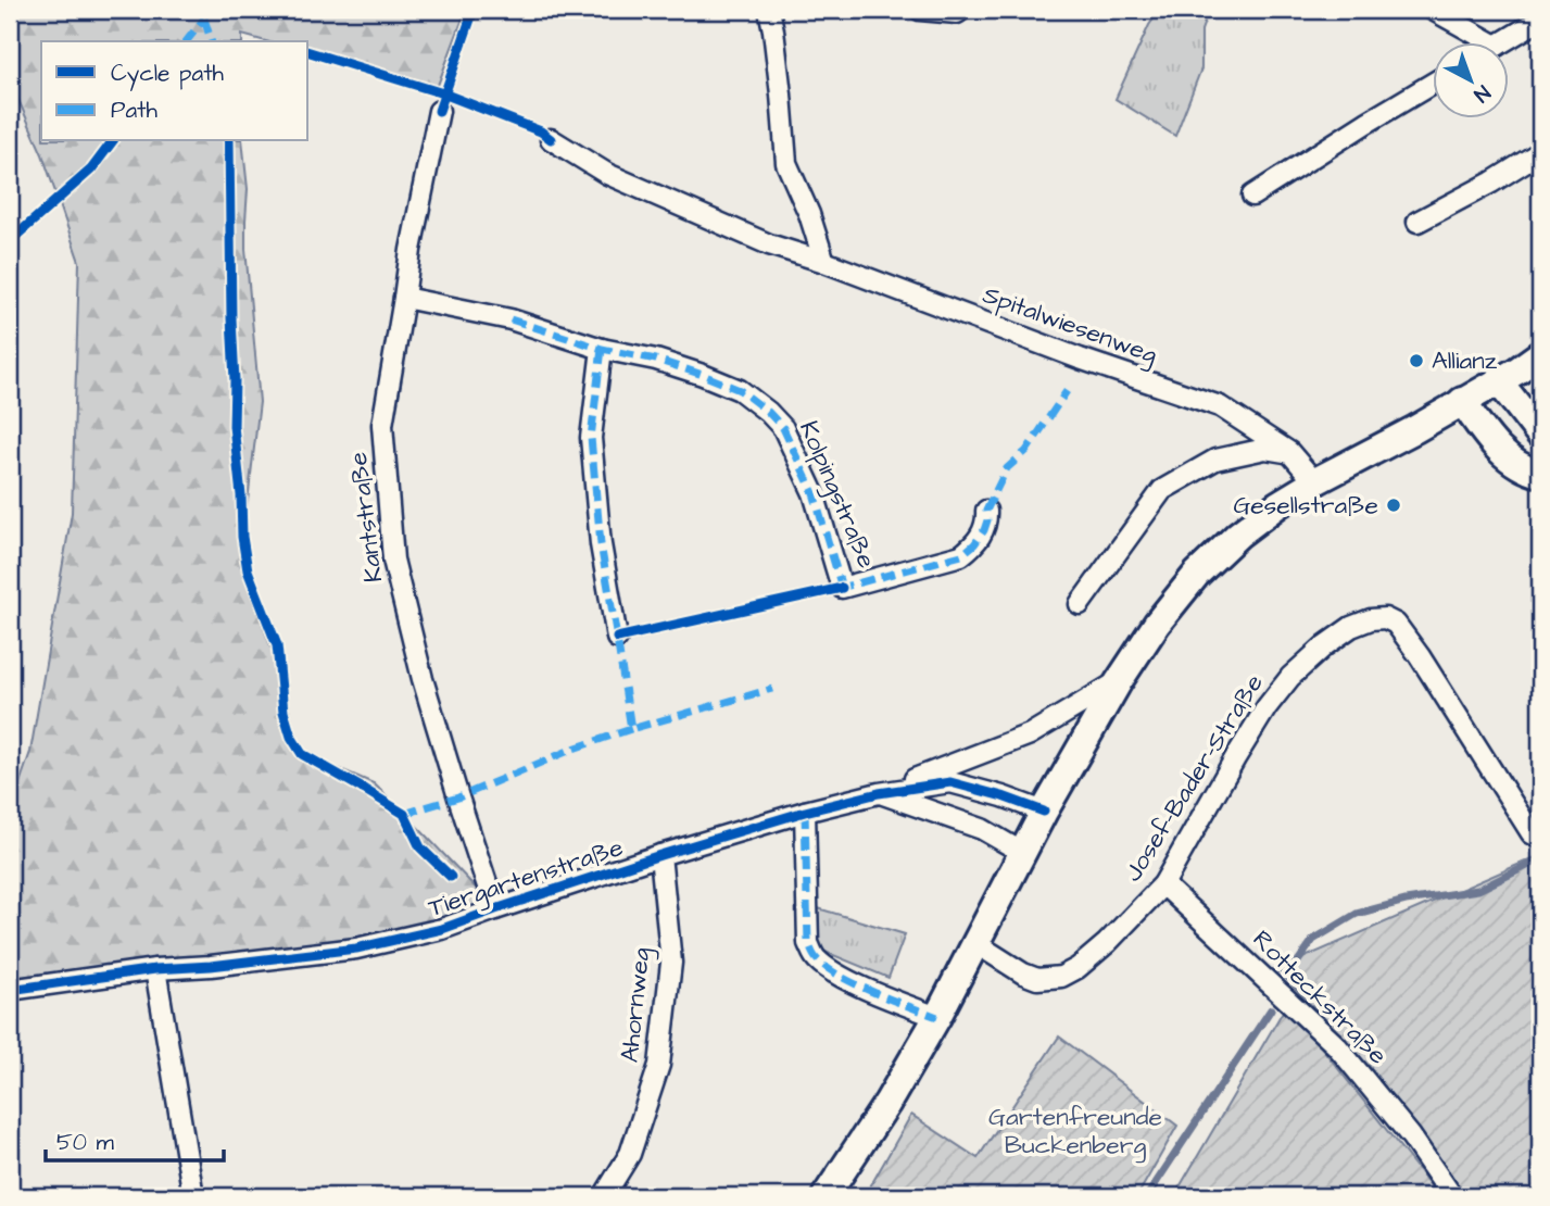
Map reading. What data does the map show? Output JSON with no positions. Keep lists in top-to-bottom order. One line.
{"streets":{"street":["Spitalwiesenweg","Kolpingstraße","Kantstraße","Josef-Bader-Straße","Tiergartenstraße","Rotteckstraße","Ahornweg"]},"crossings":[["Kolpingstraße","Kantstraße"],["Kantstraße","Tiergartenstraße"],["Josef-Bader-Straße","Rotteckstraße"],["Tiergartenstraße","Ahornweg"]],"parks":["Gartenfreunde Buckenberg"],"places":["Allianz","Gesellstraße"],"legend":["Cycle path","Path"],"scale_bar":"50 m","north":"bottom right"}
